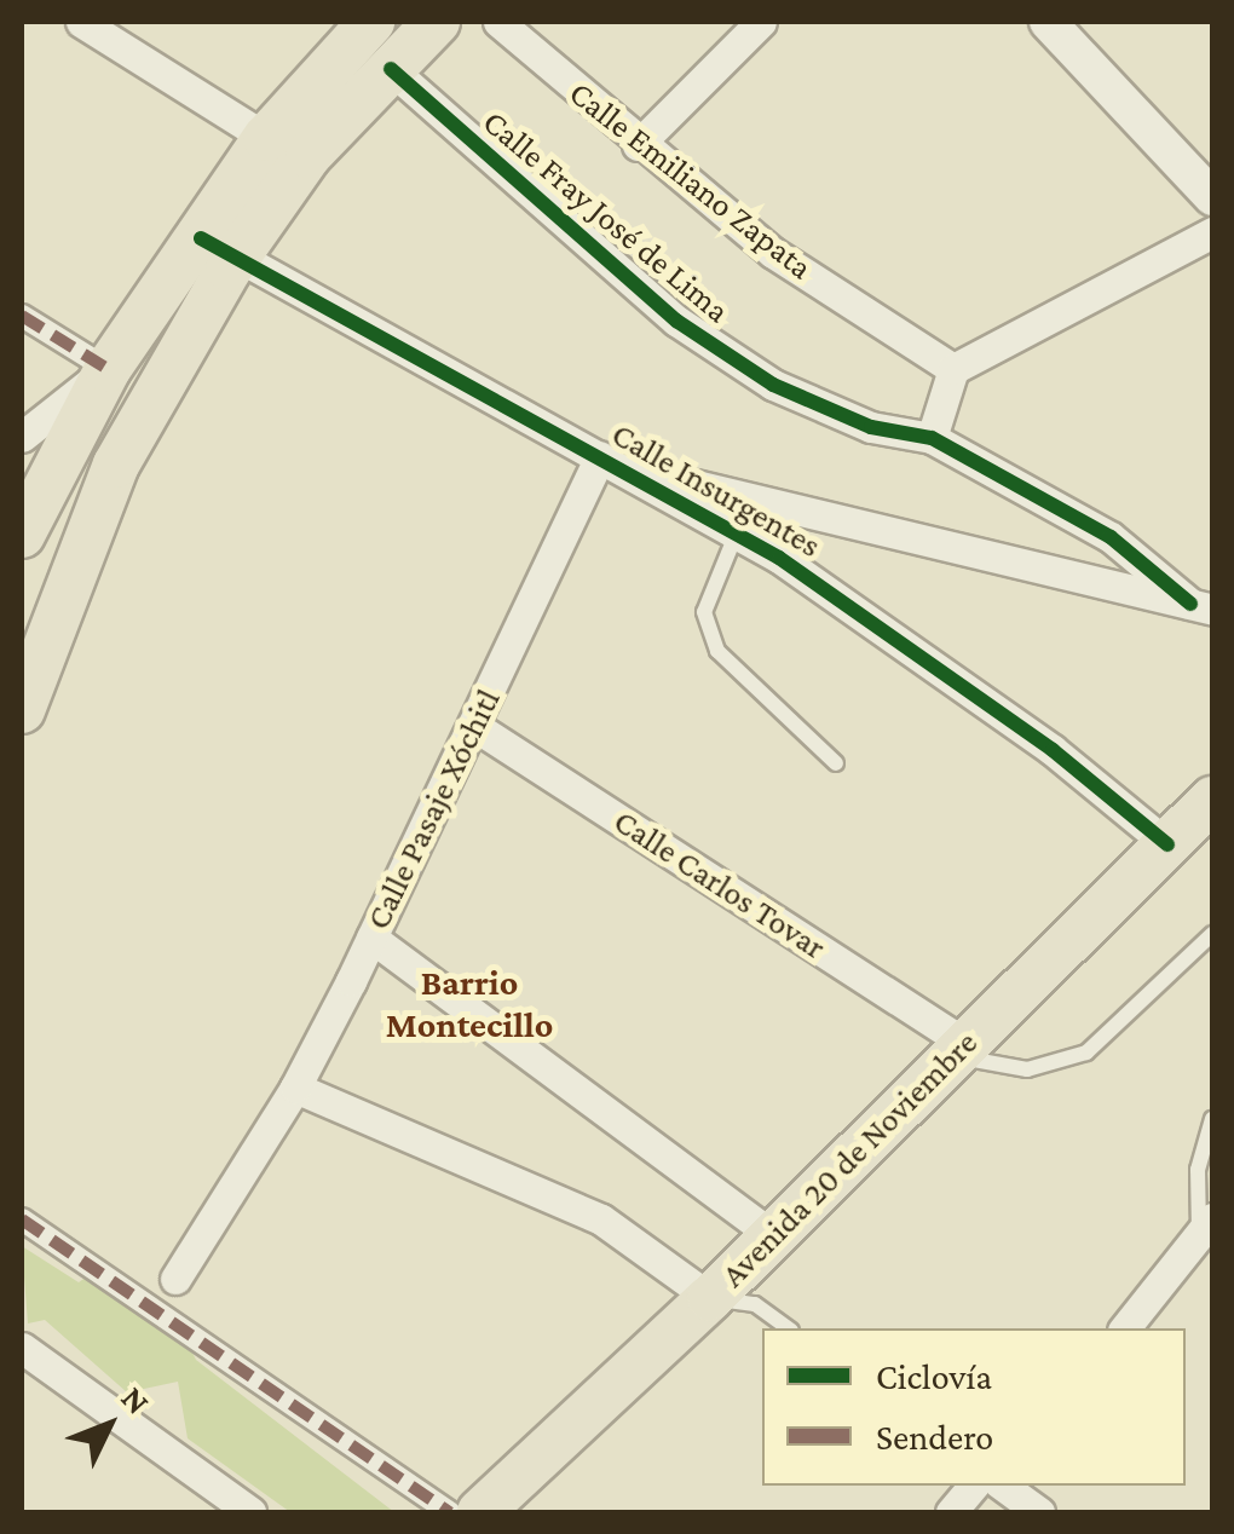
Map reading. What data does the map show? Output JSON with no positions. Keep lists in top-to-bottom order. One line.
{"streets":{"main road":["Avenida 20 de Noviembre"],"street":["Calle Emiliano Zapata","Calle Fray José de Lima","Calle Insurgentes","Calle Pasaje Xóchitl","Calle Carlos Tovar"]},"crossings":[["Calle Insurgentes","Calle Pasaje Xóchitl"],["Calle Insurgentes","Avenida 20 de Noviembre"],["Calle Pasaje Xóchitl","Calle Carlos Tovar"],["Calle Carlos Tovar","Avenida 20 de Noviembre"]],"districts":["Barrio Montecillo"],"legend":["Ciclovía","Sendero"],"north":"top right"}
